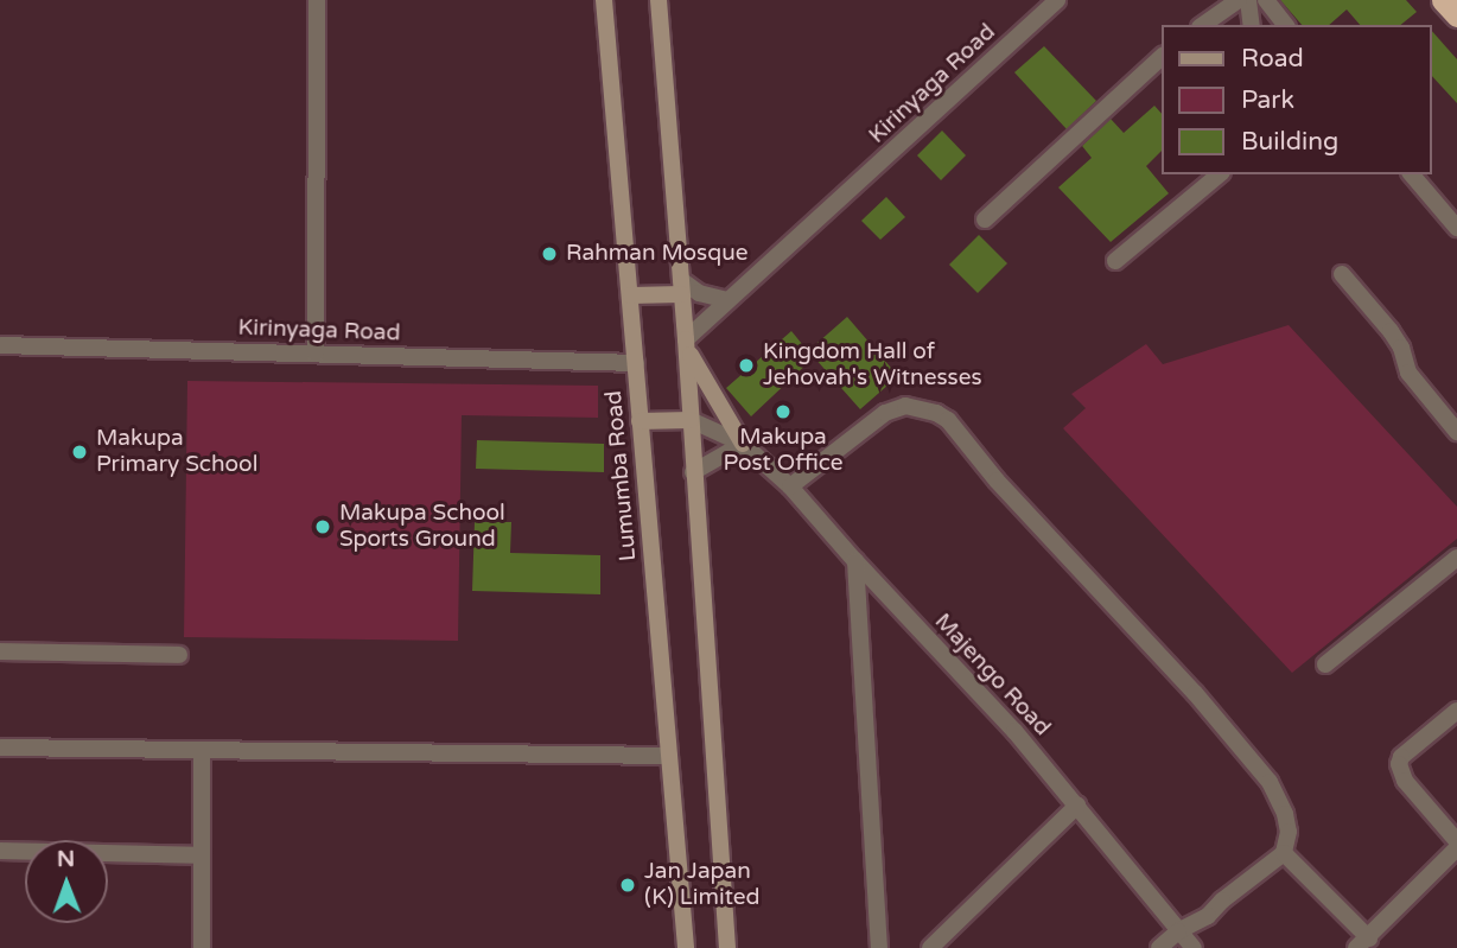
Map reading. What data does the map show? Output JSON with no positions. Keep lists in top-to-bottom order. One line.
{"streets":{"main road":["Lumumba Road"],"street":["Kirinyaga Road","Majengo Road"]},"crossings":[["Kirinyaga Road","Lumumba Road"]],"places":["Rahman Mosque","Kingdom Hall of Jehovah's Witnesses","Makupa Post Office","Makupa Primary School","Makupa School Sports Ground","Jan Japan (K) Limited"],"legend":["Road","Park","Building"],"north":"top"}
